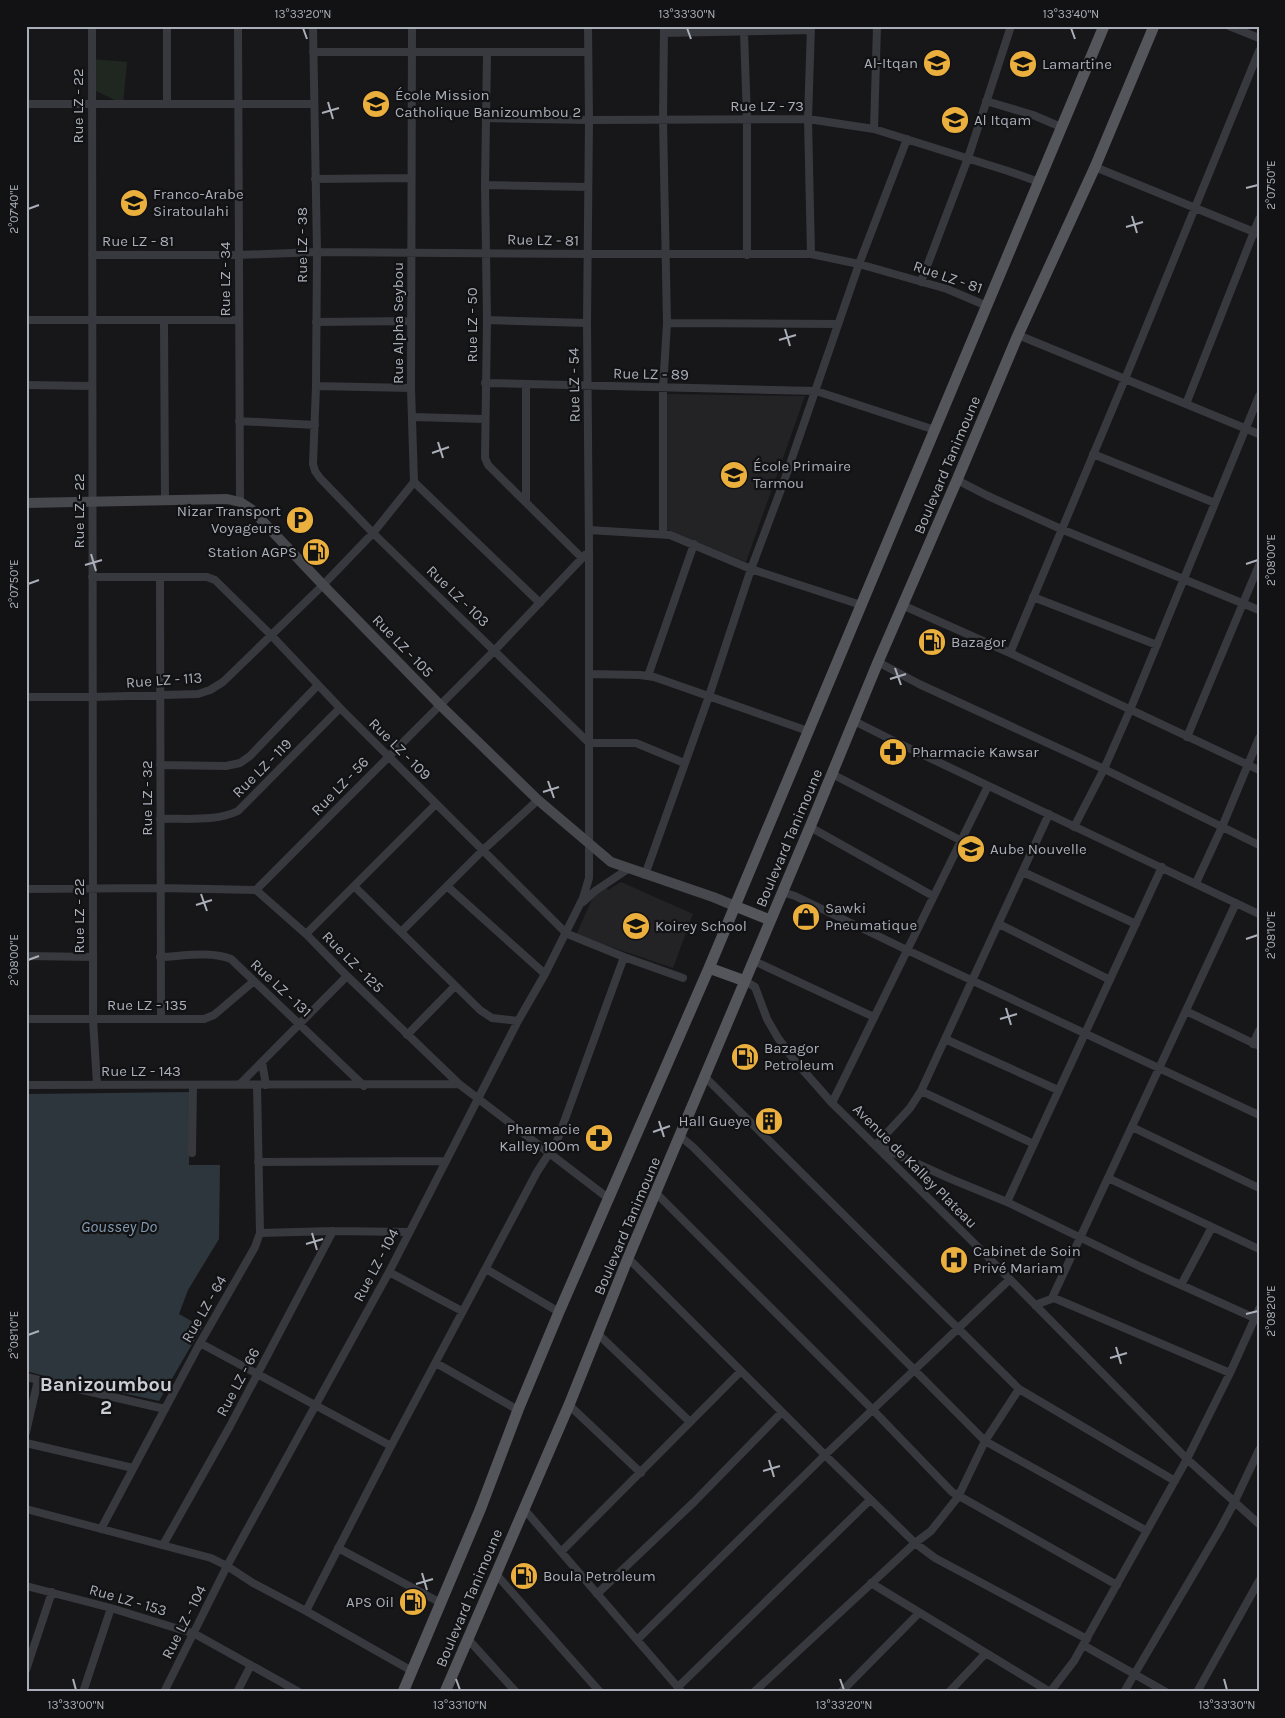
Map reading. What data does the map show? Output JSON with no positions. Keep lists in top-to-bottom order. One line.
{"streets":{"main road":["Boulevard Tanimoune","Rue LZ - 105"],"street":["Rue LZ - 22","Rue LZ - 73","Rue LZ - 81","Rue LZ - 38","Rue LZ - 34","Rue Alpha Seybou","Rue LZ - 50","Rue LZ - 89","Rue LZ - 54","Rue LZ - 103","Rue LZ - 113","Rue LZ - 109","Rue LZ - 119","Rue LZ - 56","Rue LZ - 32","Rue LZ - 125","Rue LZ - 131","Rue LZ - 135","Rue LZ - 143","Avenue de Kalley Plateau","Rue LZ - 104","Rue LZ - 64","Rue LZ - 66","Rue LZ - 153"]},"crossings":[["Rue LZ - 22","Rue LZ - 81"],["Rue LZ - 22","Rue LZ - 113"],["Rue LZ - 22","Rue LZ - 109"],["Rue LZ - 22","Rue LZ - 135"],["Rue LZ - 22","Rue LZ - 143"],["Rue LZ - 73","Rue LZ - 50"],["Rue LZ - 73","Rue LZ - 54"],["Rue LZ - 73","Boulevard Tanimoune"],["Rue LZ - 81","Rue LZ - 38"],["Rue LZ - 81","Rue LZ - 34"],["Rue LZ - 81","Rue Alpha Seybou"],["Rue LZ - 81","Rue LZ - 50"],["Rue LZ - 81","Rue LZ - 54"],["Rue LZ - 81","Boulevard Tanimoune"],["Rue LZ - 38","Rue LZ - 103"],["Rue LZ - 34","Rue LZ - 105"],["Rue LZ - 50","Rue LZ - 89"],["Rue LZ - 50","Rue LZ - 56"],["Rue LZ - 89","Rue LZ - 54"],["Rue LZ - 89","Boulevard Tanimoune"],["Rue LZ - 54","Rue LZ - 103"],["Rue LZ - 54","Rue LZ - 105"],["Rue LZ - 54","Rue LZ - 56"],["Rue LZ - 54","Rue LZ - 104"],["Boulevard Tanimoune","Rue LZ - 105"],["Boulevard Tanimoune","Rue LZ - 125"],["Boulevard Tanimoune","Avenue de Kalley Plateau"],["Rue LZ - 103","Rue LZ - 56"],["Rue LZ - 105","Rue LZ - 113"],["Rue LZ - 105","Rue LZ - 56"],["Rue LZ - 105","Rue LZ - 104"],["Rue LZ - 113","Rue LZ - 109"],["Rue LZ - 113","Rue LZ - 32"],["Rue LZ - 109","Rue LZ - 119"],["Rue LZ - 109","Rue LZ - 56"],["Rue LZ - 109","Rue LZ - 32"],["Rue LZ - 109","Rue LZ - 104"],["Rue LZ - 119","Rue LZ - 32"],["Rue LZ - 56","Rue LZ - 125"],["Rue LZ - 32","Rue LZ - 131"],["Rue LZ - 32","Rue LZ - 135"],["Rue LZ - 125","Rue LZ - 104"],["Rue LZ - 131","Rue LZ - 135"],["Rue LZ - 143","Rue LZ - 64"],["Rue LZ - 104","Rue LZ - 153"]],"districts":["Banizoumbou 2"],"water":["Goussey Do"],"places":{"school or university":["Al-Itqan","Lamartine","École Mission Catholique Banizoumbou 2","Al Itqam","Franco-Arabe Siratoulahi","École Primaire Tarmou","Aube Nouvelle","Koirey School"],"parking":["Nizar Transport Voyageurs"],"fuel station":["Station AGPS","Bazagor","Bazagor Petroleum","Boula Petroleum","APS Oil"],"pharmacy":["Pharmacie Kawsar","Pharmacie Kalley 100m"],"shop":["Sawki Pneumatique"],"building":["Hall Gueye"],"hospital":["Cabinet de Soin Privé Mariam"]},"coordinates":["13°33'20\"N","13°33'30\"N","13°33'40\"N","2°07'50\"E","2°07'40\"E","2°08'00\"E","2°08'10\"E","2°08'20\"E","13°33'00\"N","13°33'10\"N"]}
